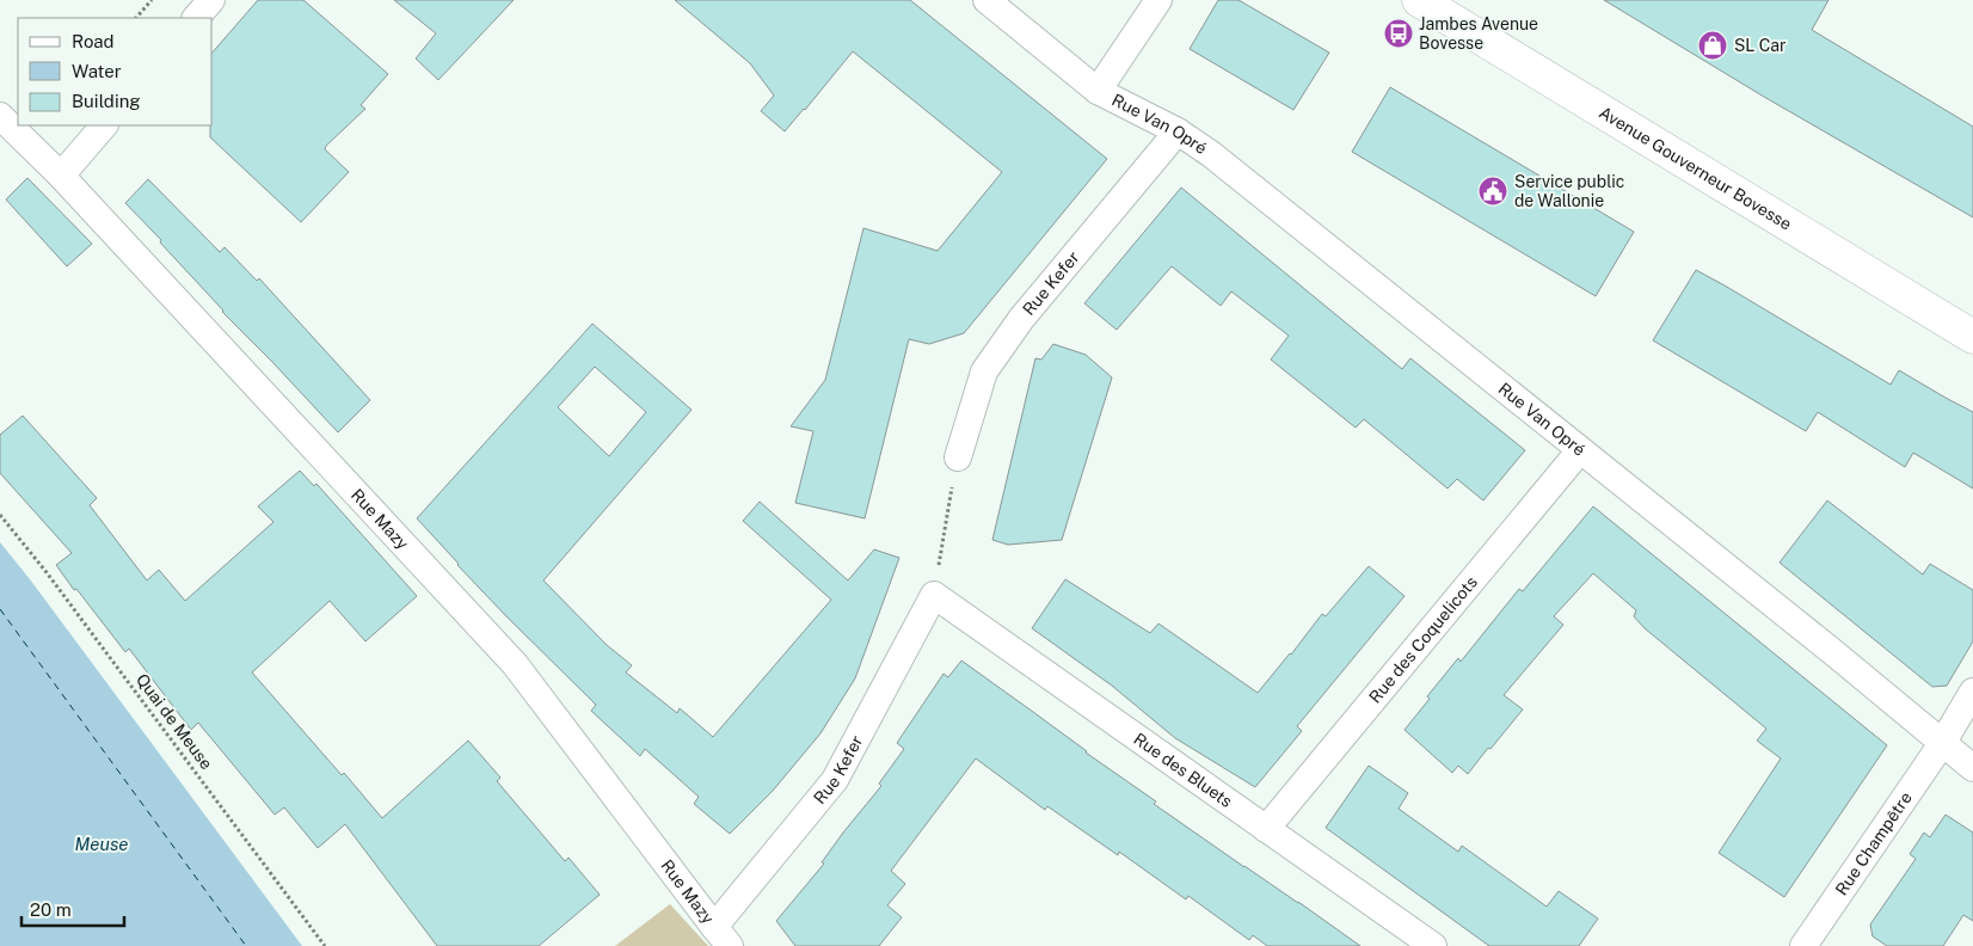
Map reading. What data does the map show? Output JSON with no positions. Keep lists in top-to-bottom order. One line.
{"streets":{"main road":["Avenue Gouverneur Bovesse"],"street":["Rue Van Opré","Rue Kefer","Rue Mazy","Rue des Coquelicots","Rue des Bluets","Rue Champêtre"],"path":["Quai de Meuse"]},"crossings":[["Rue Van Opré","Rue Kefer"],["Rue Van Opré","Rue des Coquelicots"],["Rue Van Opré","Rue Champêtre"],["Rue Kefer","Rue Mazy"],["Rue Kefer","Rue des Bluets"],["Rue des Coquelicots","Rue des Bluets"]],"water":["Meuse"],"places":{"bus stop":["Jambes Avenue Bovesse"],"shop":["SL Car"],"public building":["Service public de Wallonie"]},"legend":["Road","Water","Building"],"scale_bar":"20 m"}
